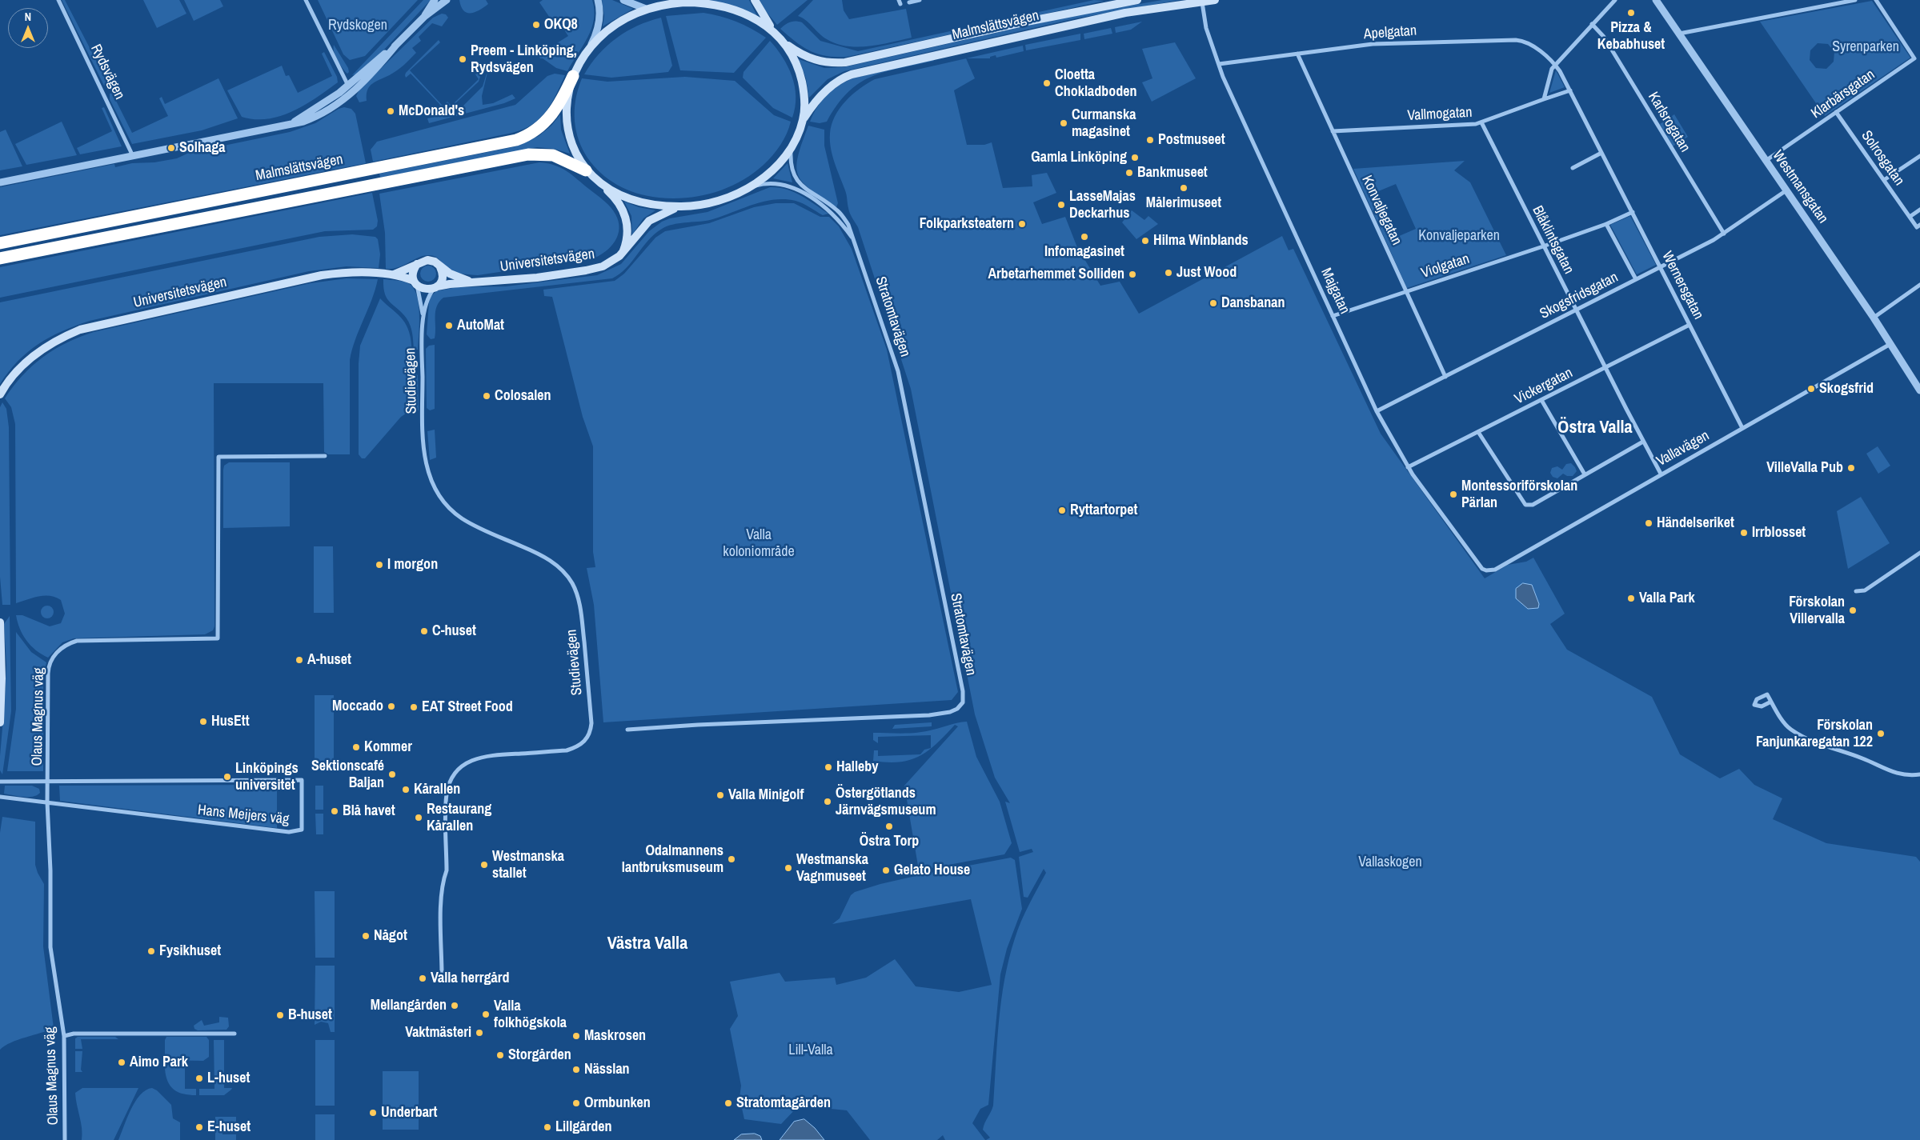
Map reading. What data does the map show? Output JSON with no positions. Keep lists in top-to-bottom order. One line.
{"streets":{"highway":["Malmslättsvägen"],"main road":["Universitetsvägen"],"street":["Apelgatan","Rydsvägen","Klarbärsgatan","Vallmogatan","Karlsrogatan","Solrosgatan","Westmansgatan","Konvaljegatan","Blåklintsgatan","Violgatan","Wernersgatan","Majgatan","Skogsfridsgatan","Stratomtavägen","Studievägen","Vickergatan","Vallavägen","Olaus Magnus väg","Hans Meijers väg"]},"crossings":[["Malmslättsvägen","Majgatan"],["Apelgatan","Konvaljegatan"],["Apelgatan","Wernersgatan"],["Apelgatan","Majgatan"],["Klarbärsgatan","Solrosgatan"],["Klarbärsgatan","Westmansgatan"],["Vallmogatan","Konvaljegatan"],["Vallmogatan","Blåklintsgatan"],["Vallmogatan","Wernersgatan"],["Karlsrogatan","Skogsfridsgatan"],["Westmansgatan","Skogsfridsgatan"],["Westmansgatan","Vallavägen"],["Konvaljegatan","Violgatan"],["Konvaljegatan","Skogsfridsgatan"],["Blåklintsgatan","Violgatan"],["Blåklintsgatan","Skogsfridsgatan"],["Blåklintsgatan","Vickergatan"],["Blåklintsgatan","Vallavägen"],["Universitetsvägen","Studievägen"],["Violgatan","Wernersgatan"],["Violgatan","Majgatan"],["Wernersgatan","Skogsfridsgatan"],["Wernersgatan","Vickergatan"],["Wernersgatan","Vallavägen"],["Majgatan","Skogsfridsgatan"],["Majgatan","Vickergatan"],["Majgatan","Vallavägen"],["Olaus Magnus väg","Hans Meijers väg"]],"districts":["Östra Valla","Västra Valla"],"parks":["Rydskogen","Syrenparken","Konvaljeparken","Valla koloniområde","Vallaskogen","Lill-Valla"],"places":["Pizza & Kebabhuset","OKQ8","Preem - Linköping, Rydsvägen","Cloetta Chokladboden","McDonald's","Curmanska magasinet","Postmuseet","Solhaga","Gamla Linköping","Bankmuseet","Målerimuseet","LasseMajas Deckarhus","Folkparksteatern","Infomagasinet","Hilma Winblands","Just Wood","Arbetarhemmet Solliden","Dansbanan","AutoMat","Skogsfrid","Colosalen","VilleValla Pub","Montessoriförskolan Pärlan","Ryttartorpet","Händelseriket","Irrblosset","I morgon","Valla Park","Förskolan Villervalla","C-huset","A-huset","Moccado","EAT Street Food","HusEtt","Förskolan Fanjunkaregatan 122","Kommer","Halleby","Sektionscafé Baljan","Linköpings universitet","Kårallen","Valla Minigolf","Östergötlands Järnvägsmuseum","Blå havet","Restaurang Kårallen","Östra Torp","Odalmannens lantbruksmuseum","Westmanska stallet","Westmanska Vagnmuseet","Gelato House","Något","Fysikhuset","Valla herrgård","Mellangården","Valla folkhögskola","B-huset","Vaktmästeri","Maskrosen","Storgården","Aimo Park","Nässlan","L-huset","Ormbunken","Stratomtagården","Underbart","E-huset","Lillgården"],"north":"top"}
